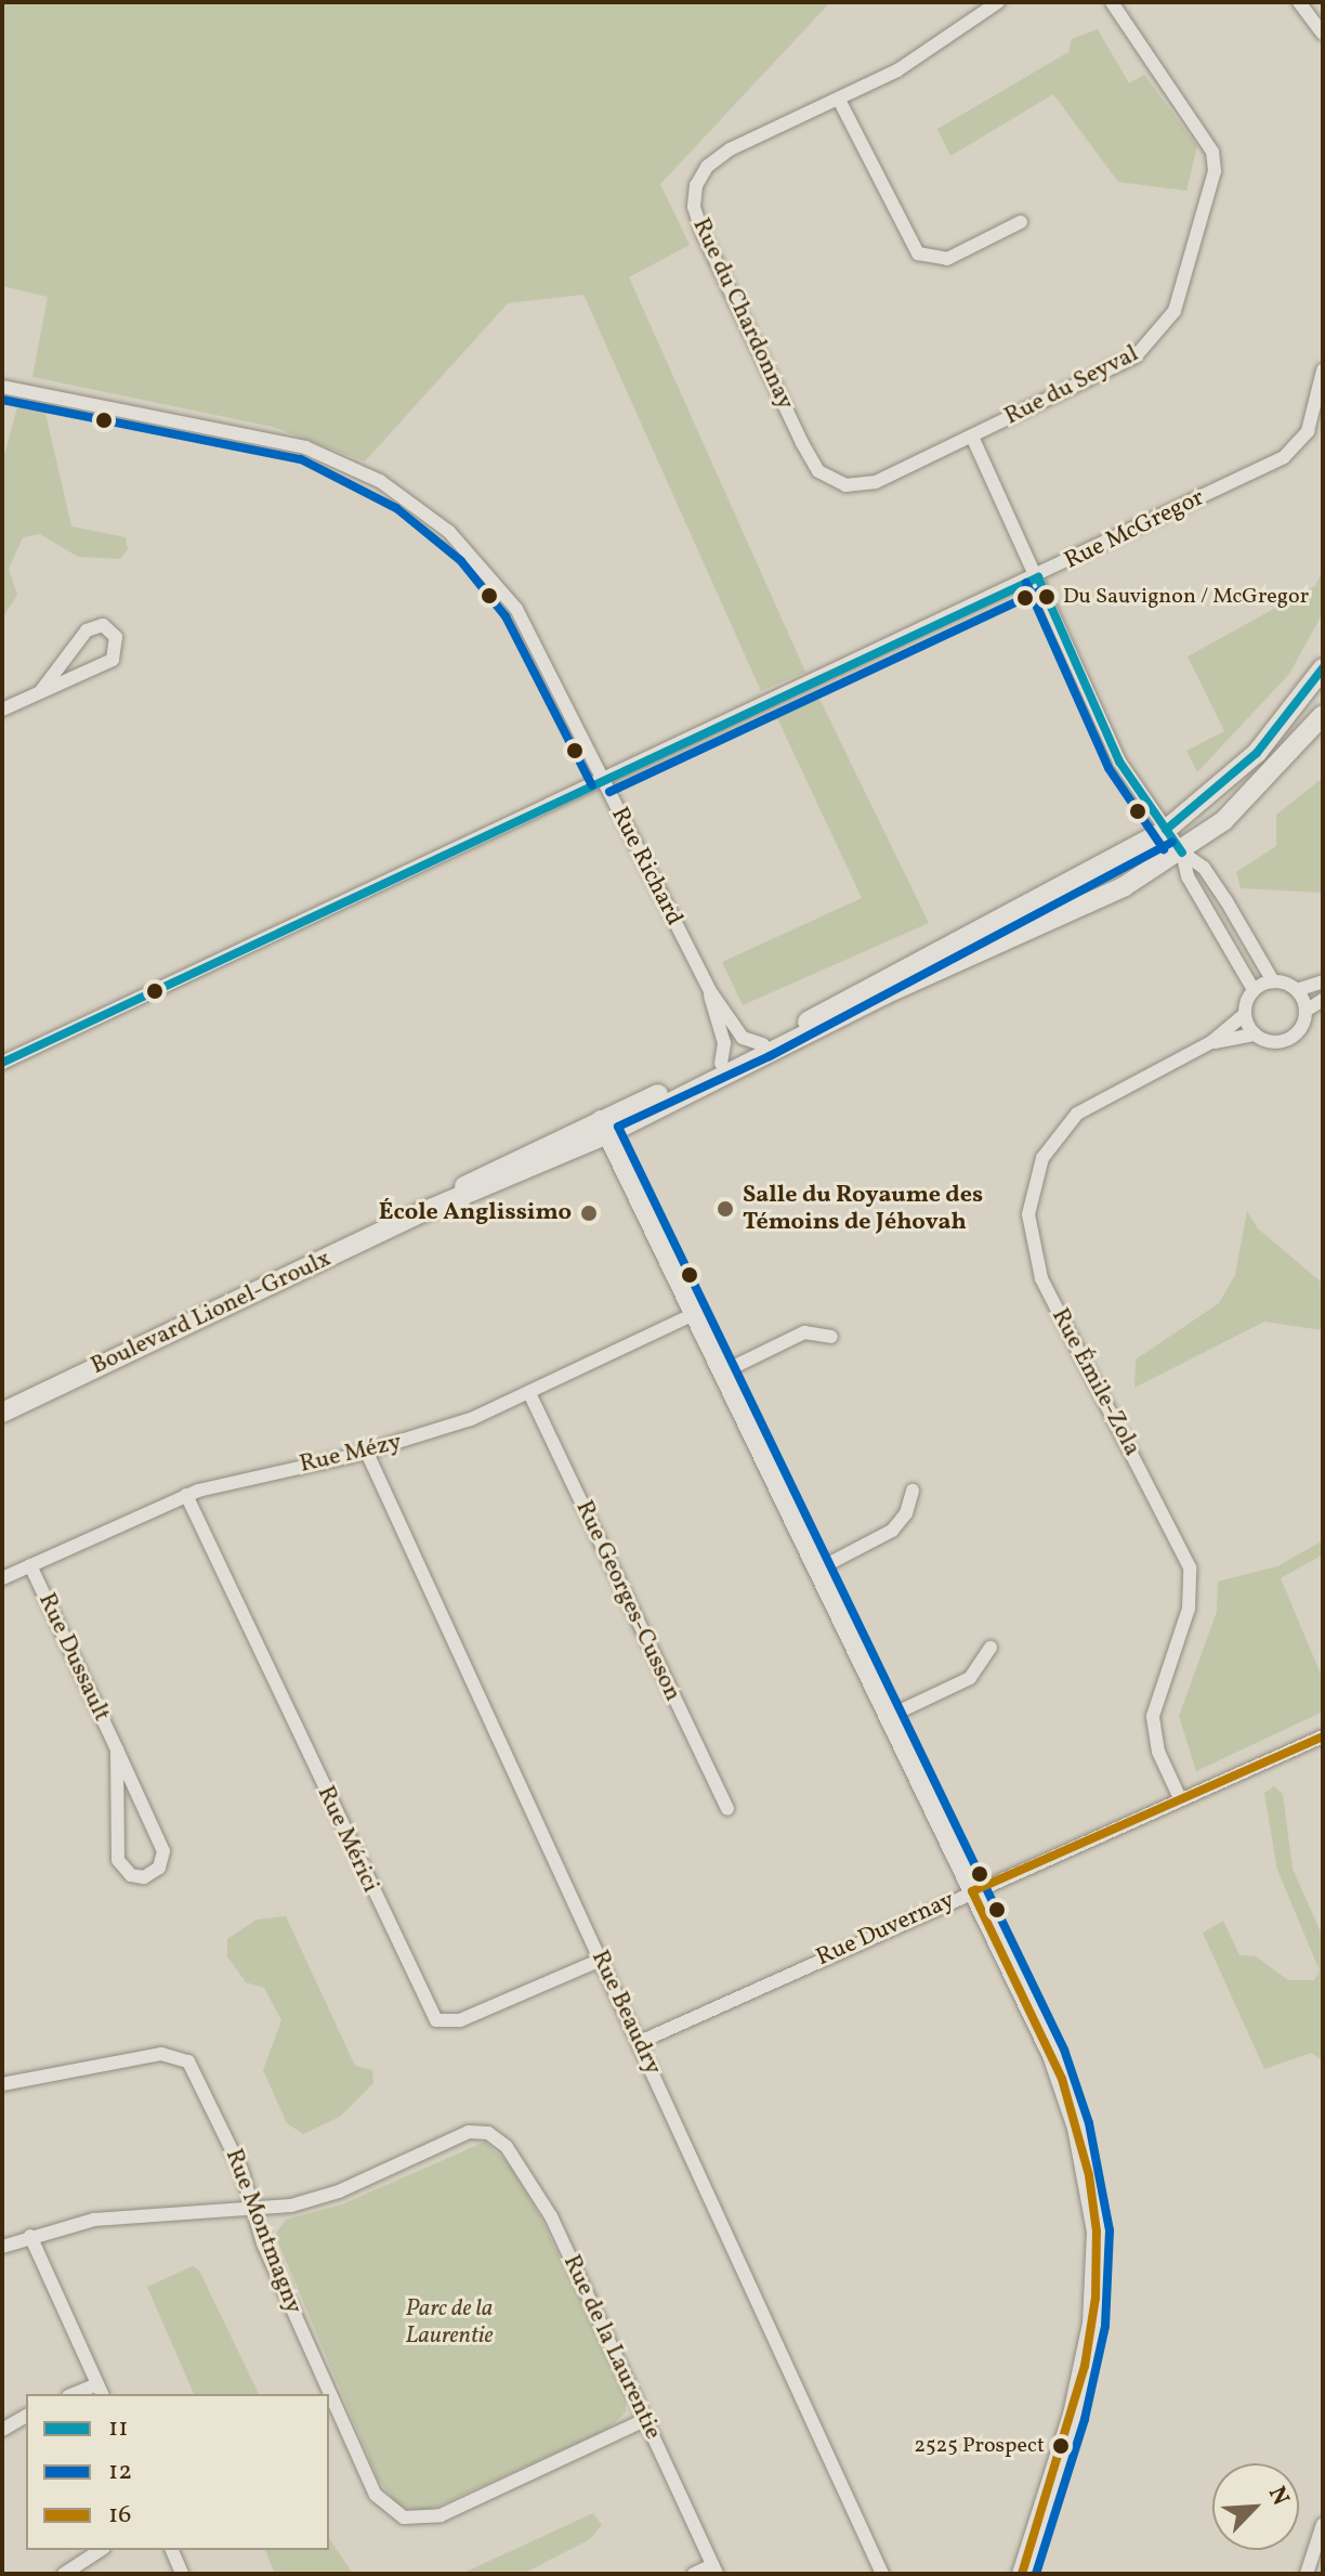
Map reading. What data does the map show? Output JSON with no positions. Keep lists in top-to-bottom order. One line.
{"streets":{"main road":["Boulevard Lionel-Groulx"],"street":["Rue du Chardonnay","Rue du Seyval","Rue McGregor","Rue Richard","Rue Émile-Zola","Rue Mézy","Rue Georges-Cusson","Rue Dussault","Rue Mérici","Rue Duvernay","Rue Beaudry","Rue Montmagny","Rue de la Laurentie"]},"crossings":[["Rue du Chardonnay","Rue du Seyval"],["Rue McGregor","Rue Richard"],["Rue Richard","Boulevard Lionel-Groulx"],["Rue Émile-Zola","Rue Duvernay"],["Rue Mézy","Rue Georges-Cusson"],["Rue Mézy","Rue Dussault"],["Rue Mézy","Rue Mérici"],["Rue Mézy","Rue Beaudry"],["Rue Mérici","Rue Beaudry"],["Rue Duvernay","Rue Beaudry"],["Rue Montmagny","Rue de la Laurentie"]],"parks":["Parc de la Laurentie"],"places":["Du Sauvignon / McGregor","Salle du Royaume des Témoins de Jéhovah","École Anglissimo","2525 Prospect"],"lines":["transit line 12","transit line 11","transit line 16"],"legend":["11","12","16"],"north":"top right"}
